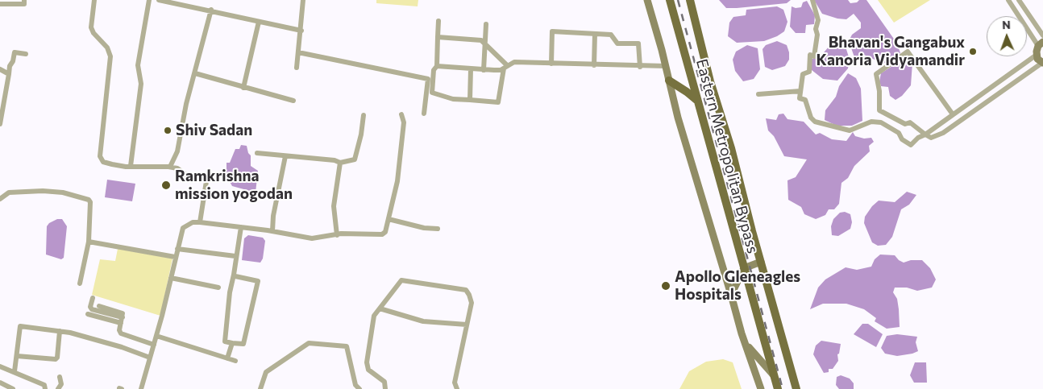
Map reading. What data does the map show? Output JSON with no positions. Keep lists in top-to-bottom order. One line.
{"streets":{"main road":["Eastern Metropolitan Bypass"]},"places":["Bhavan's Gangabux Kanoria Vidyamandir","Shiv Sadan","Ramkrishna mission yogodan","Apollo Gleneagles Hospitals"],"north":"top"}
